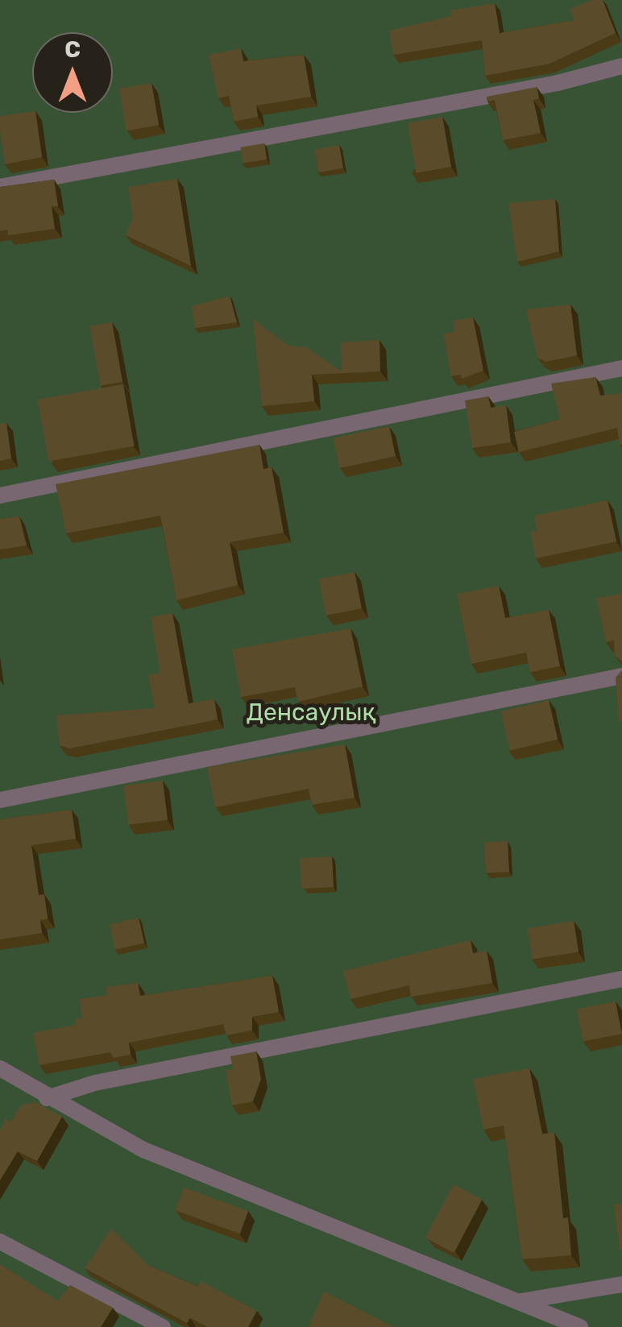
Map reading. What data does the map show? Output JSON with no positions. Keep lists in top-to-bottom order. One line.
{"parks":["Денсаулық"],"north":"top"}
